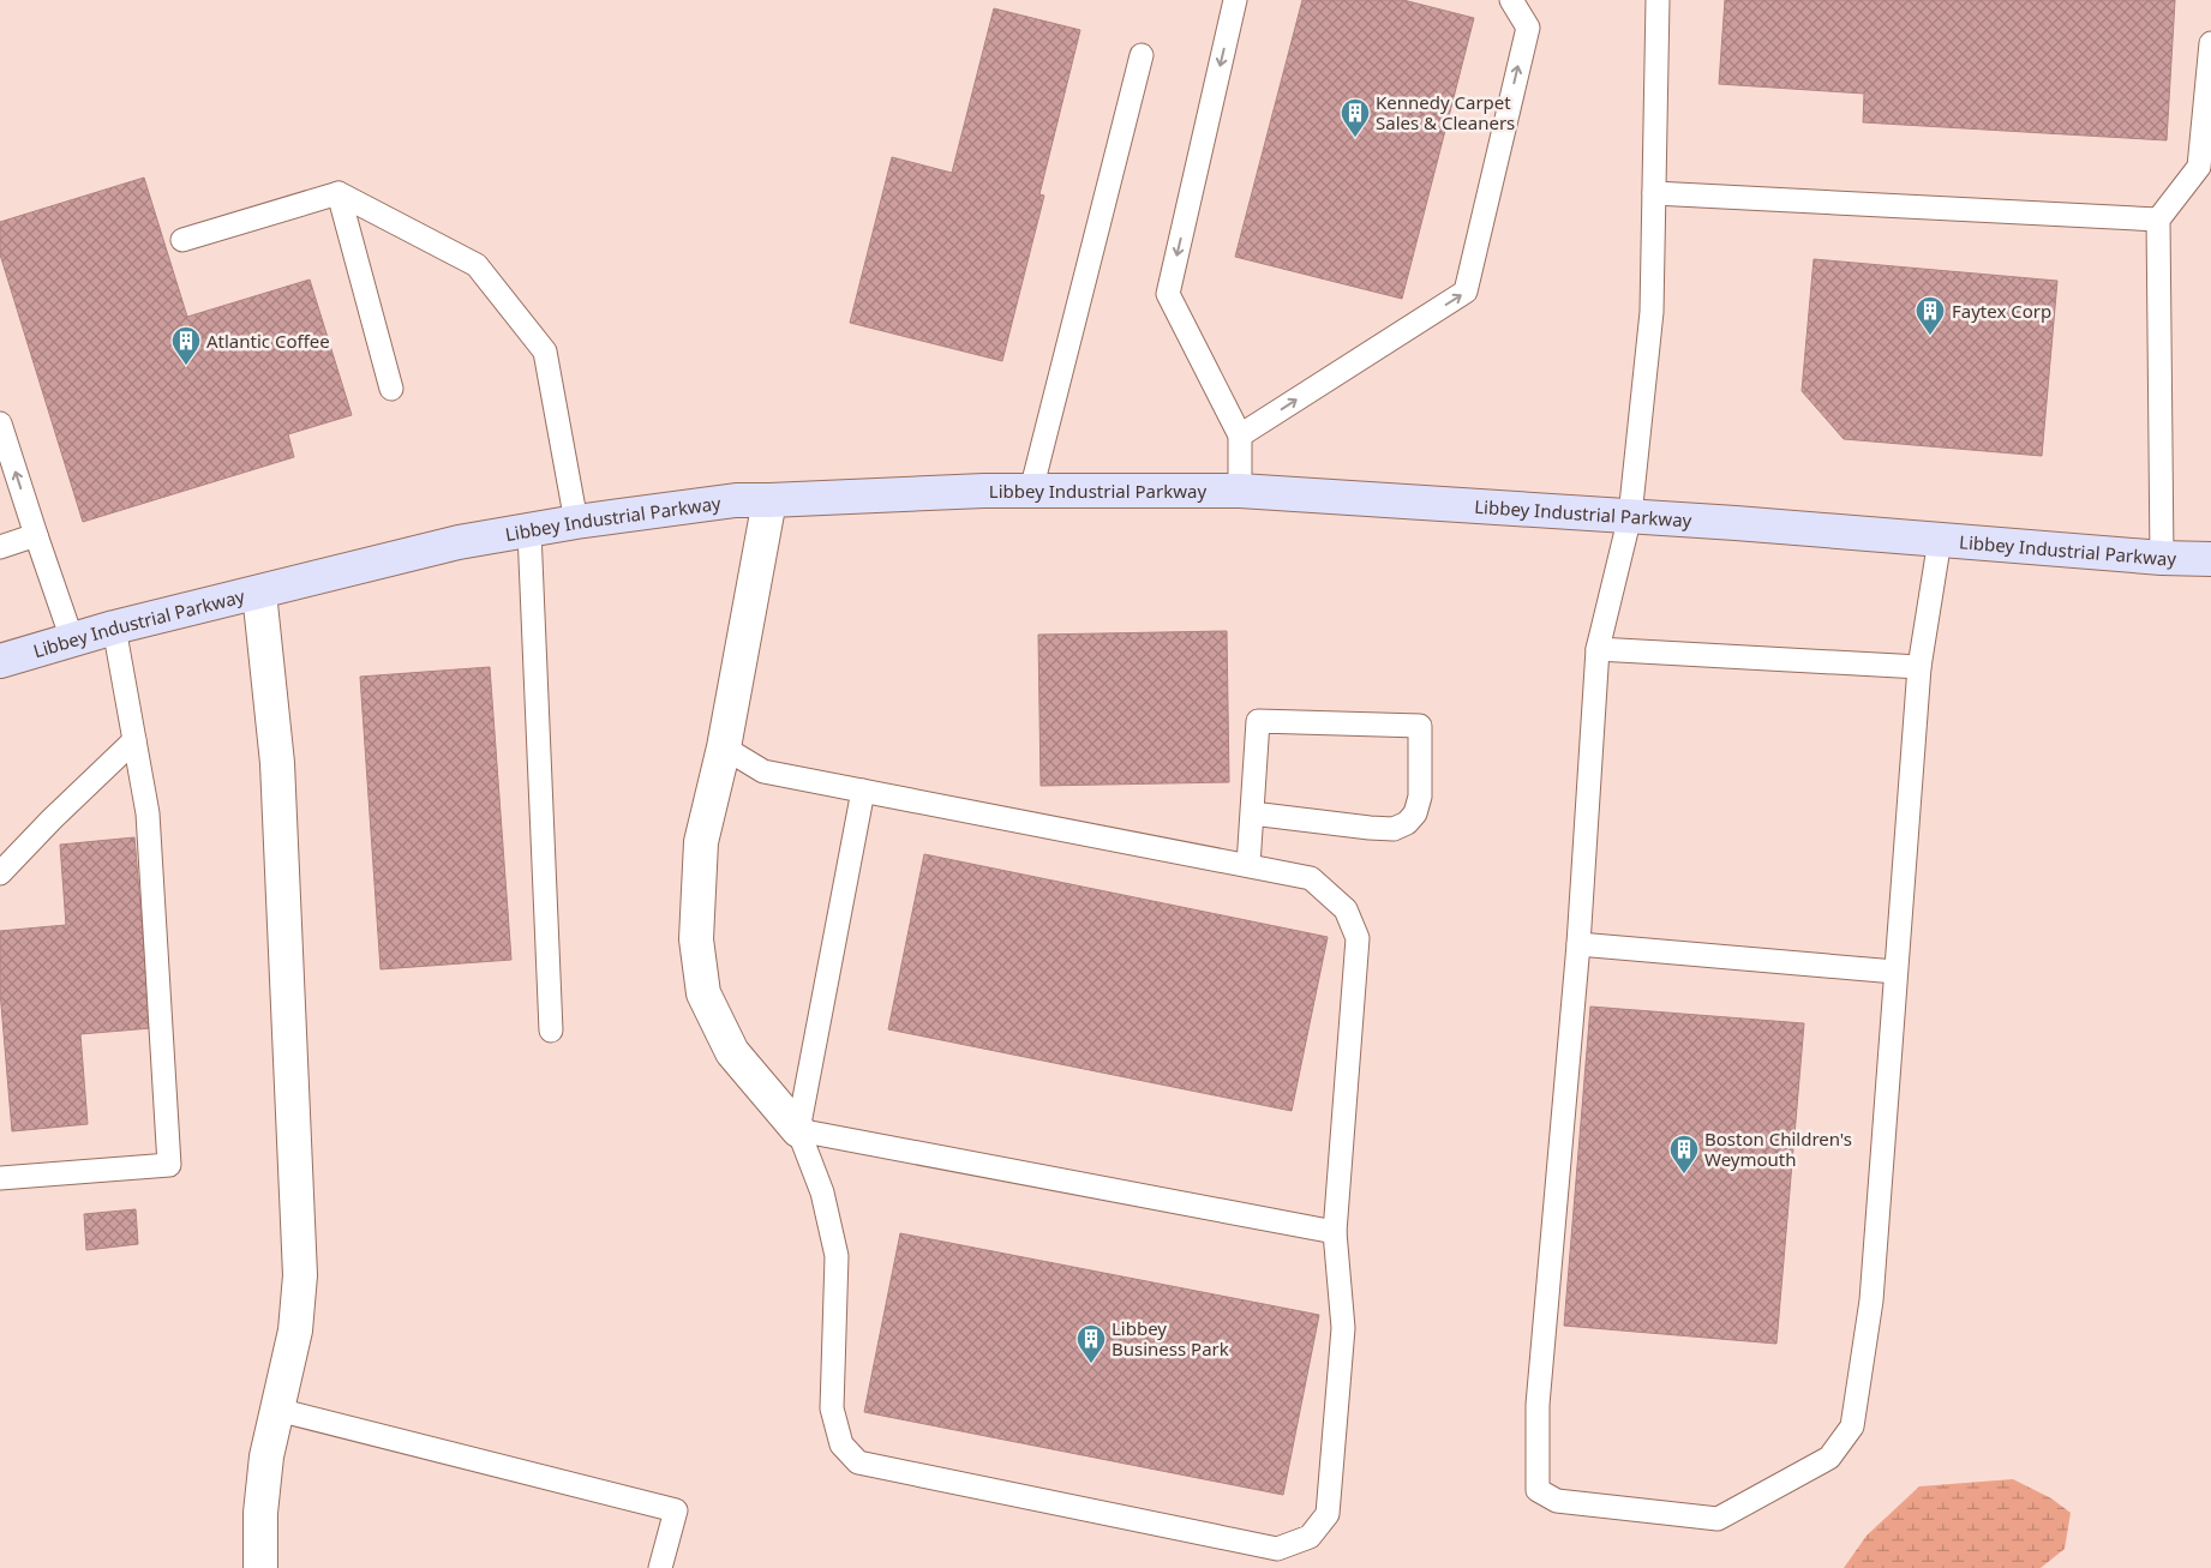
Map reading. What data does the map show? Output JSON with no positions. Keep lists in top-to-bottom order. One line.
{"streets":{"street":["Libbey Industrial Parkway"]},"places":{"building":["Kennedy Carpet Sales & Cleaners","Faytex Corp","Atlantic Coffee","Boston Children's Weymouth","Libbey Business Park"]}}
